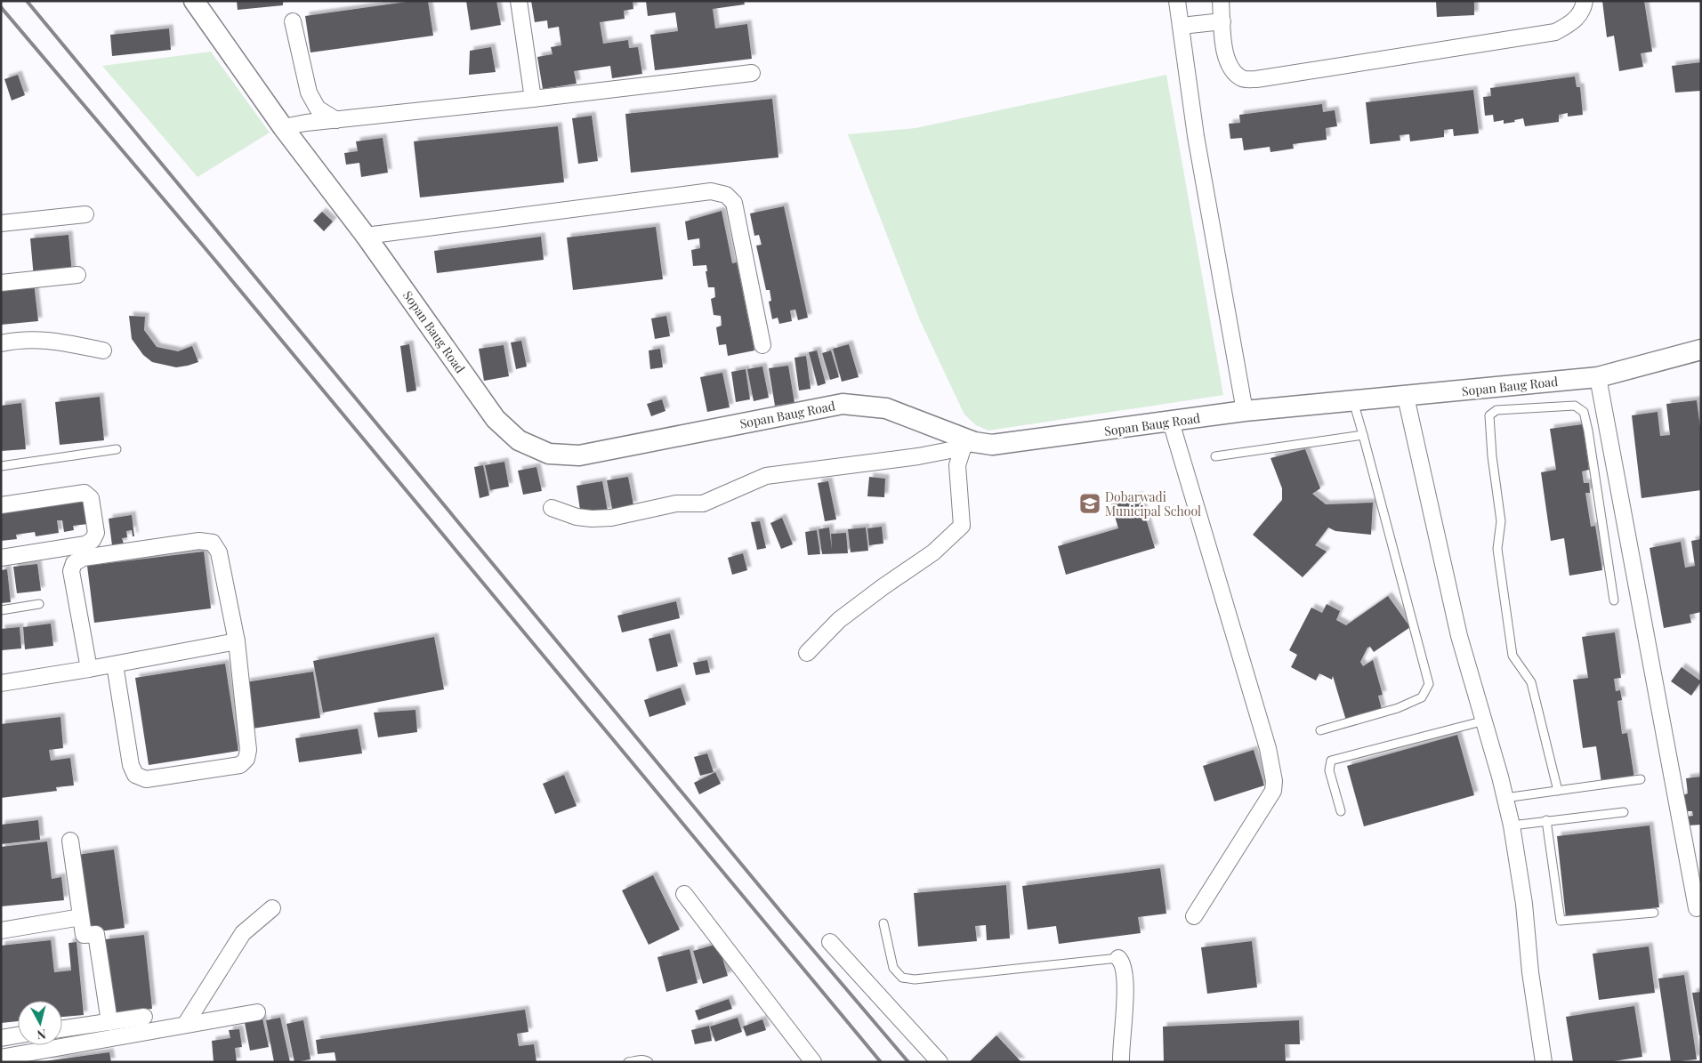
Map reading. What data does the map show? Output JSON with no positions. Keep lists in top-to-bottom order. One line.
{"streets":{"street":["Sopan Baug Road"]},"places":{"school or university":["Dobarwadi Municipal School"]},"north":"bottom"}
